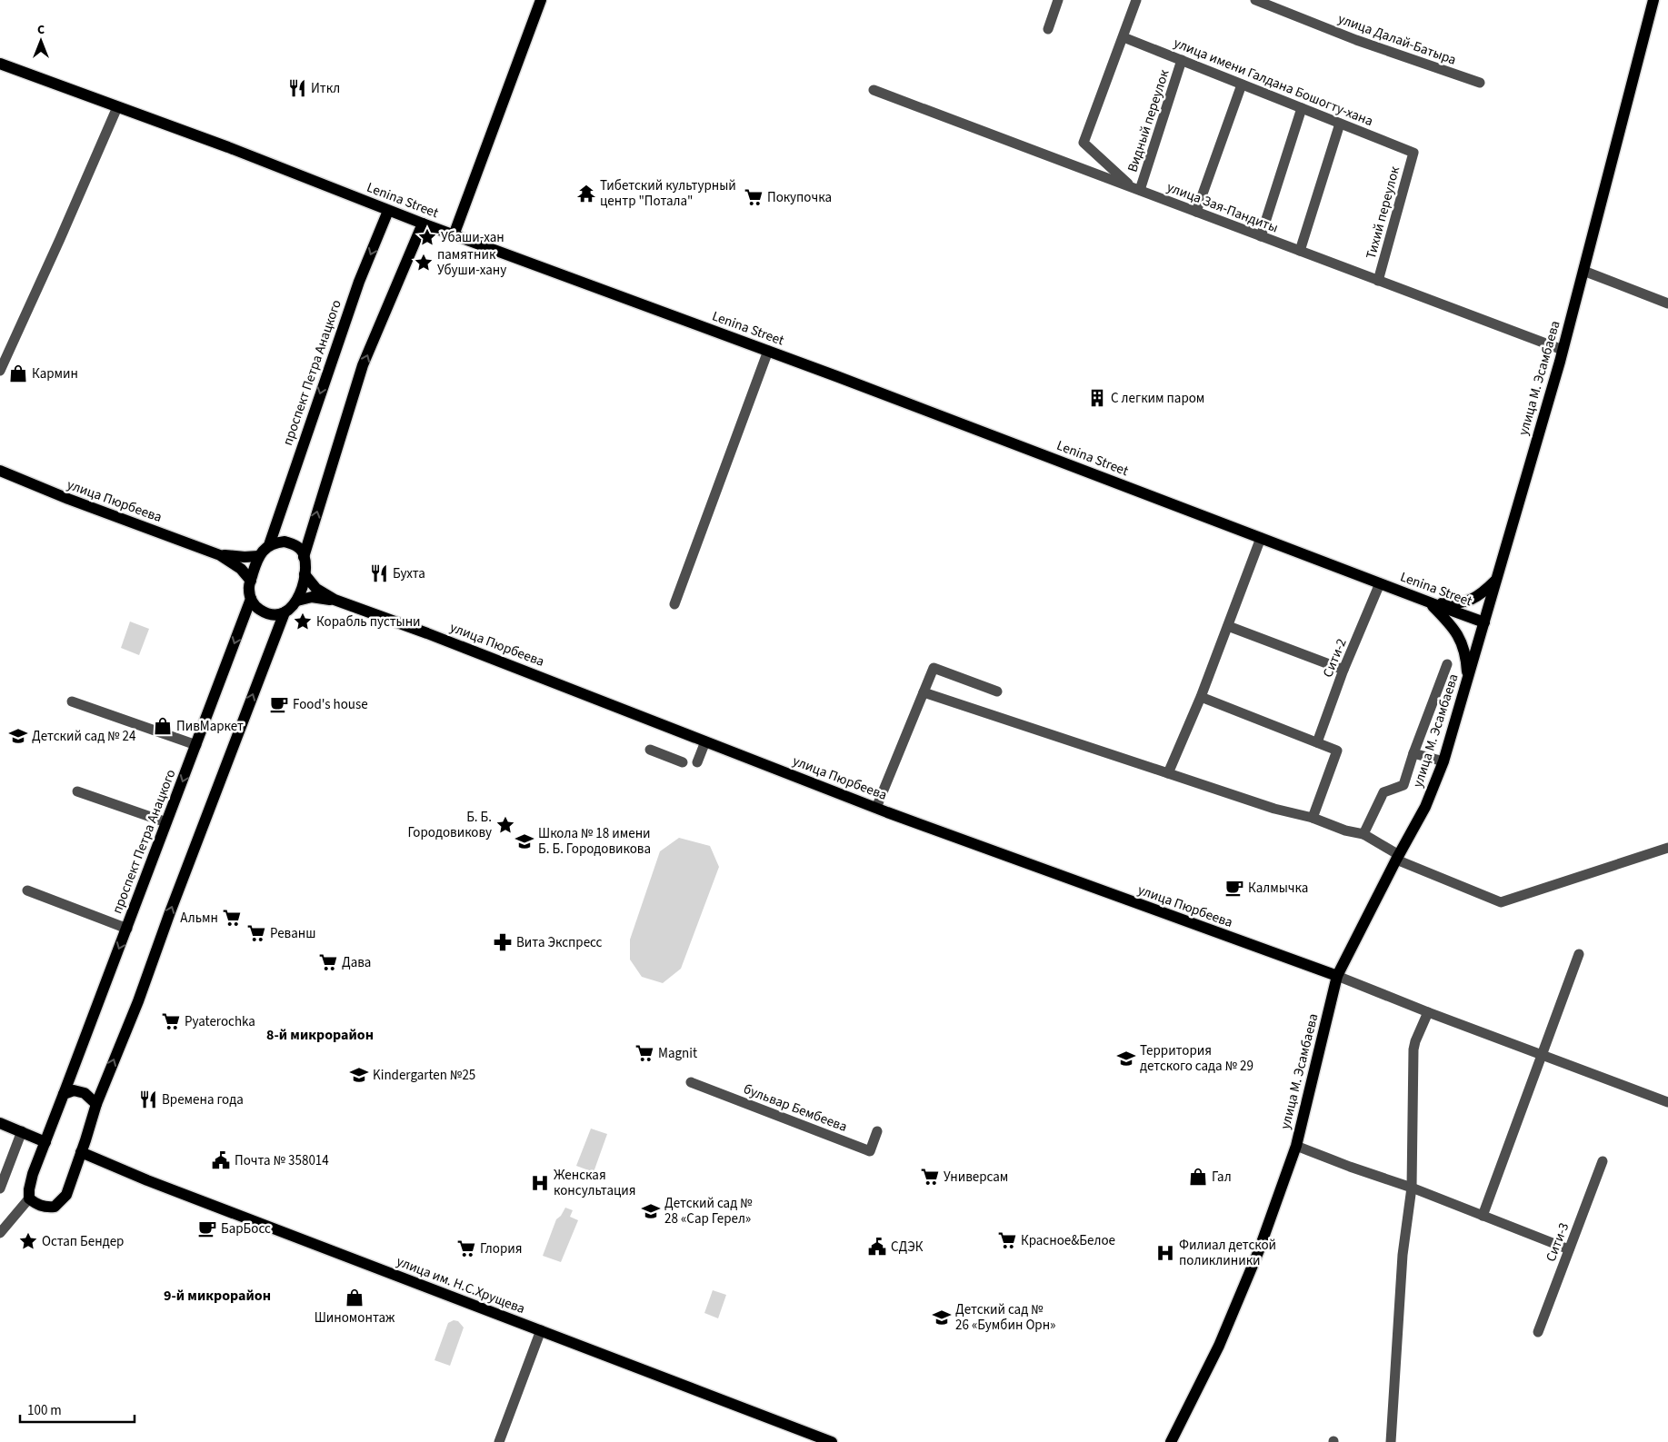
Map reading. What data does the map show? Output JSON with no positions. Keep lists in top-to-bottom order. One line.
{"streets":{"main road":["Lenina Street","проспект Петра Анацкого","улица М. Эсамбаева","улица Пюрбеева","улица им. Н.С.Хрущева"],"street":["улица Далай-Батыра","улица имени Галдана Бошогту-хана","Видный переулок","улица Зая-Пандиты","Тихий переулок","Сити-2","бульвар Бембеева","Сити-3"]},"crossings":[["улица имени Галдана Бошогту-хана","Видный переулок"],["улица имени Галдана Бошогту-хана","Тихий переулок"],["Видный переулок","улица Зая-Пандиты"],["Lenina Street","проспект Петра Анацкого"],["Lenina Street","улица М. Эсамбаева"],["Lenina Street","Сити-2"],["улица Зая-Пандиты","Тихий переулок"],["улица Зая-Пандиты","улица М. Эсамбаева"],["улица М. Эсамбаева","улица Пюрбеева"]],"districts":["8-й микрорайон","9-й микрорайон"],"places":{"restaurant":["Иткл","Бухта","Времена года"],"temple":["Тибетский культурный центр \"Потала\""],"supermarket":["Покупочка","Альмн","Реванш","Дава","Pyaterochka","Magnit","Универсам","Красное&Белое","Глория"],"place":["Убаши-хан","памятник Убуши-хану","Корабль пустыни","Б. Б. Городовикову","Остап Бендер"],"shop":["Кармин","ПивМаркет","Гал","Шиномонтаж"],"building":["С легким паром"],"cafe":["Food's house","Калмычка","БарБосс"],"school or university":["Детский сад № 24","Школа № 18 имени Б. Б. Городовикова","Территория детского сада № 29","Kindergarten №25","Детский сад № 28 «Сар Герел»","Детский сад № 26 «Бумбин Орн»"],"pharmacy":["Вита Экспресс"],"public building":["Почта № 358014","СДЭК"],"hospital":["Женская консультация","Филиал детской поликлиники"]},"scale_bar":"100 m","north":"top"}
